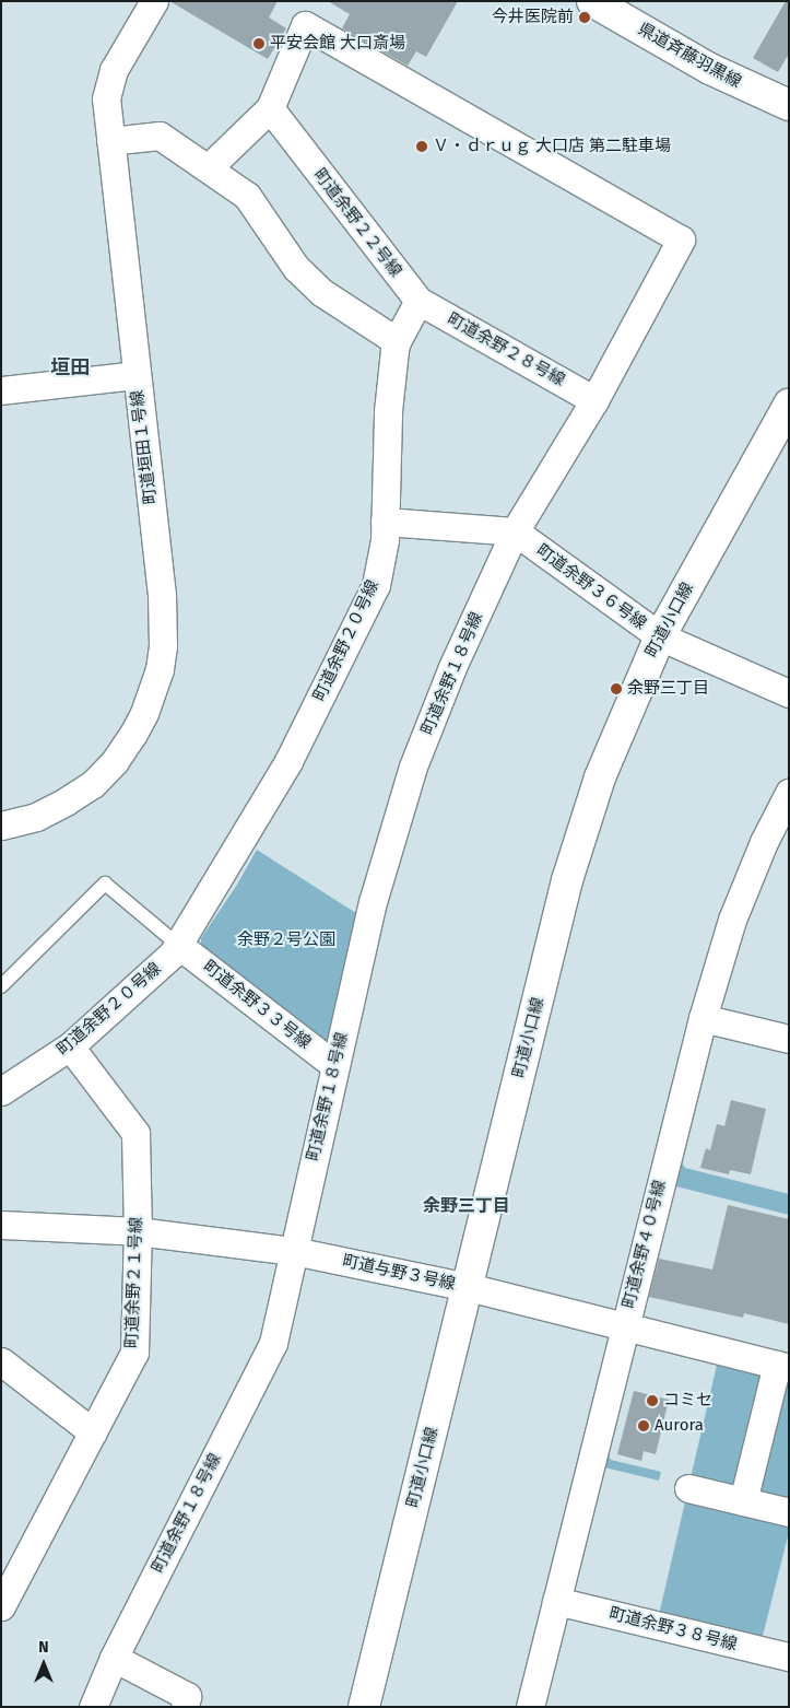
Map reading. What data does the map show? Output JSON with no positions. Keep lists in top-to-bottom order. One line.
{"streets":{"street":["県道斉藤羽黒線","町道余野２２号線","町道余野２８号線","町道垣田１号線","町道余野３６号線","町道小口線","町道余野２０号線","町道余野１８号線","町道余野３３号線","町道余野４０号線","町道与野３号線","町道余野２１号線","町道余野３８号線"]},"crossings":[["町道余野２２号線","町道余野２８号線"],["町道余野２２号線","町道余野１８号線"],["町道余野２８号線","町道余野１８号線"],["町道余野３６号線","町道小口線"],["町道余野３６号線","町道余野１８号線"],["町道小口線","町道与野３号線"],["町道余野２０号線","町道余野３３号線"],["町道余野２０号線","町道余野２１号線"],["町道余野１８号線","町道余野３３号線"],["町道余野１８号線","町道与野３号線"],["町道余野４０号線","町道与野３号線"],["町道余野４０号線","町道余野３８号線"],["町道与野３号線","町道余野２１号線"]],"districts":["垣田","余野三丁目"],"parks":["余野２号公園"],"places":["今井医院前","平安会館 大口斎場","Ｖ・ｄｒｕｇ 大口店 第二駐車場","余野三丁目","コミセ","Aurora"],"north":"top"}
